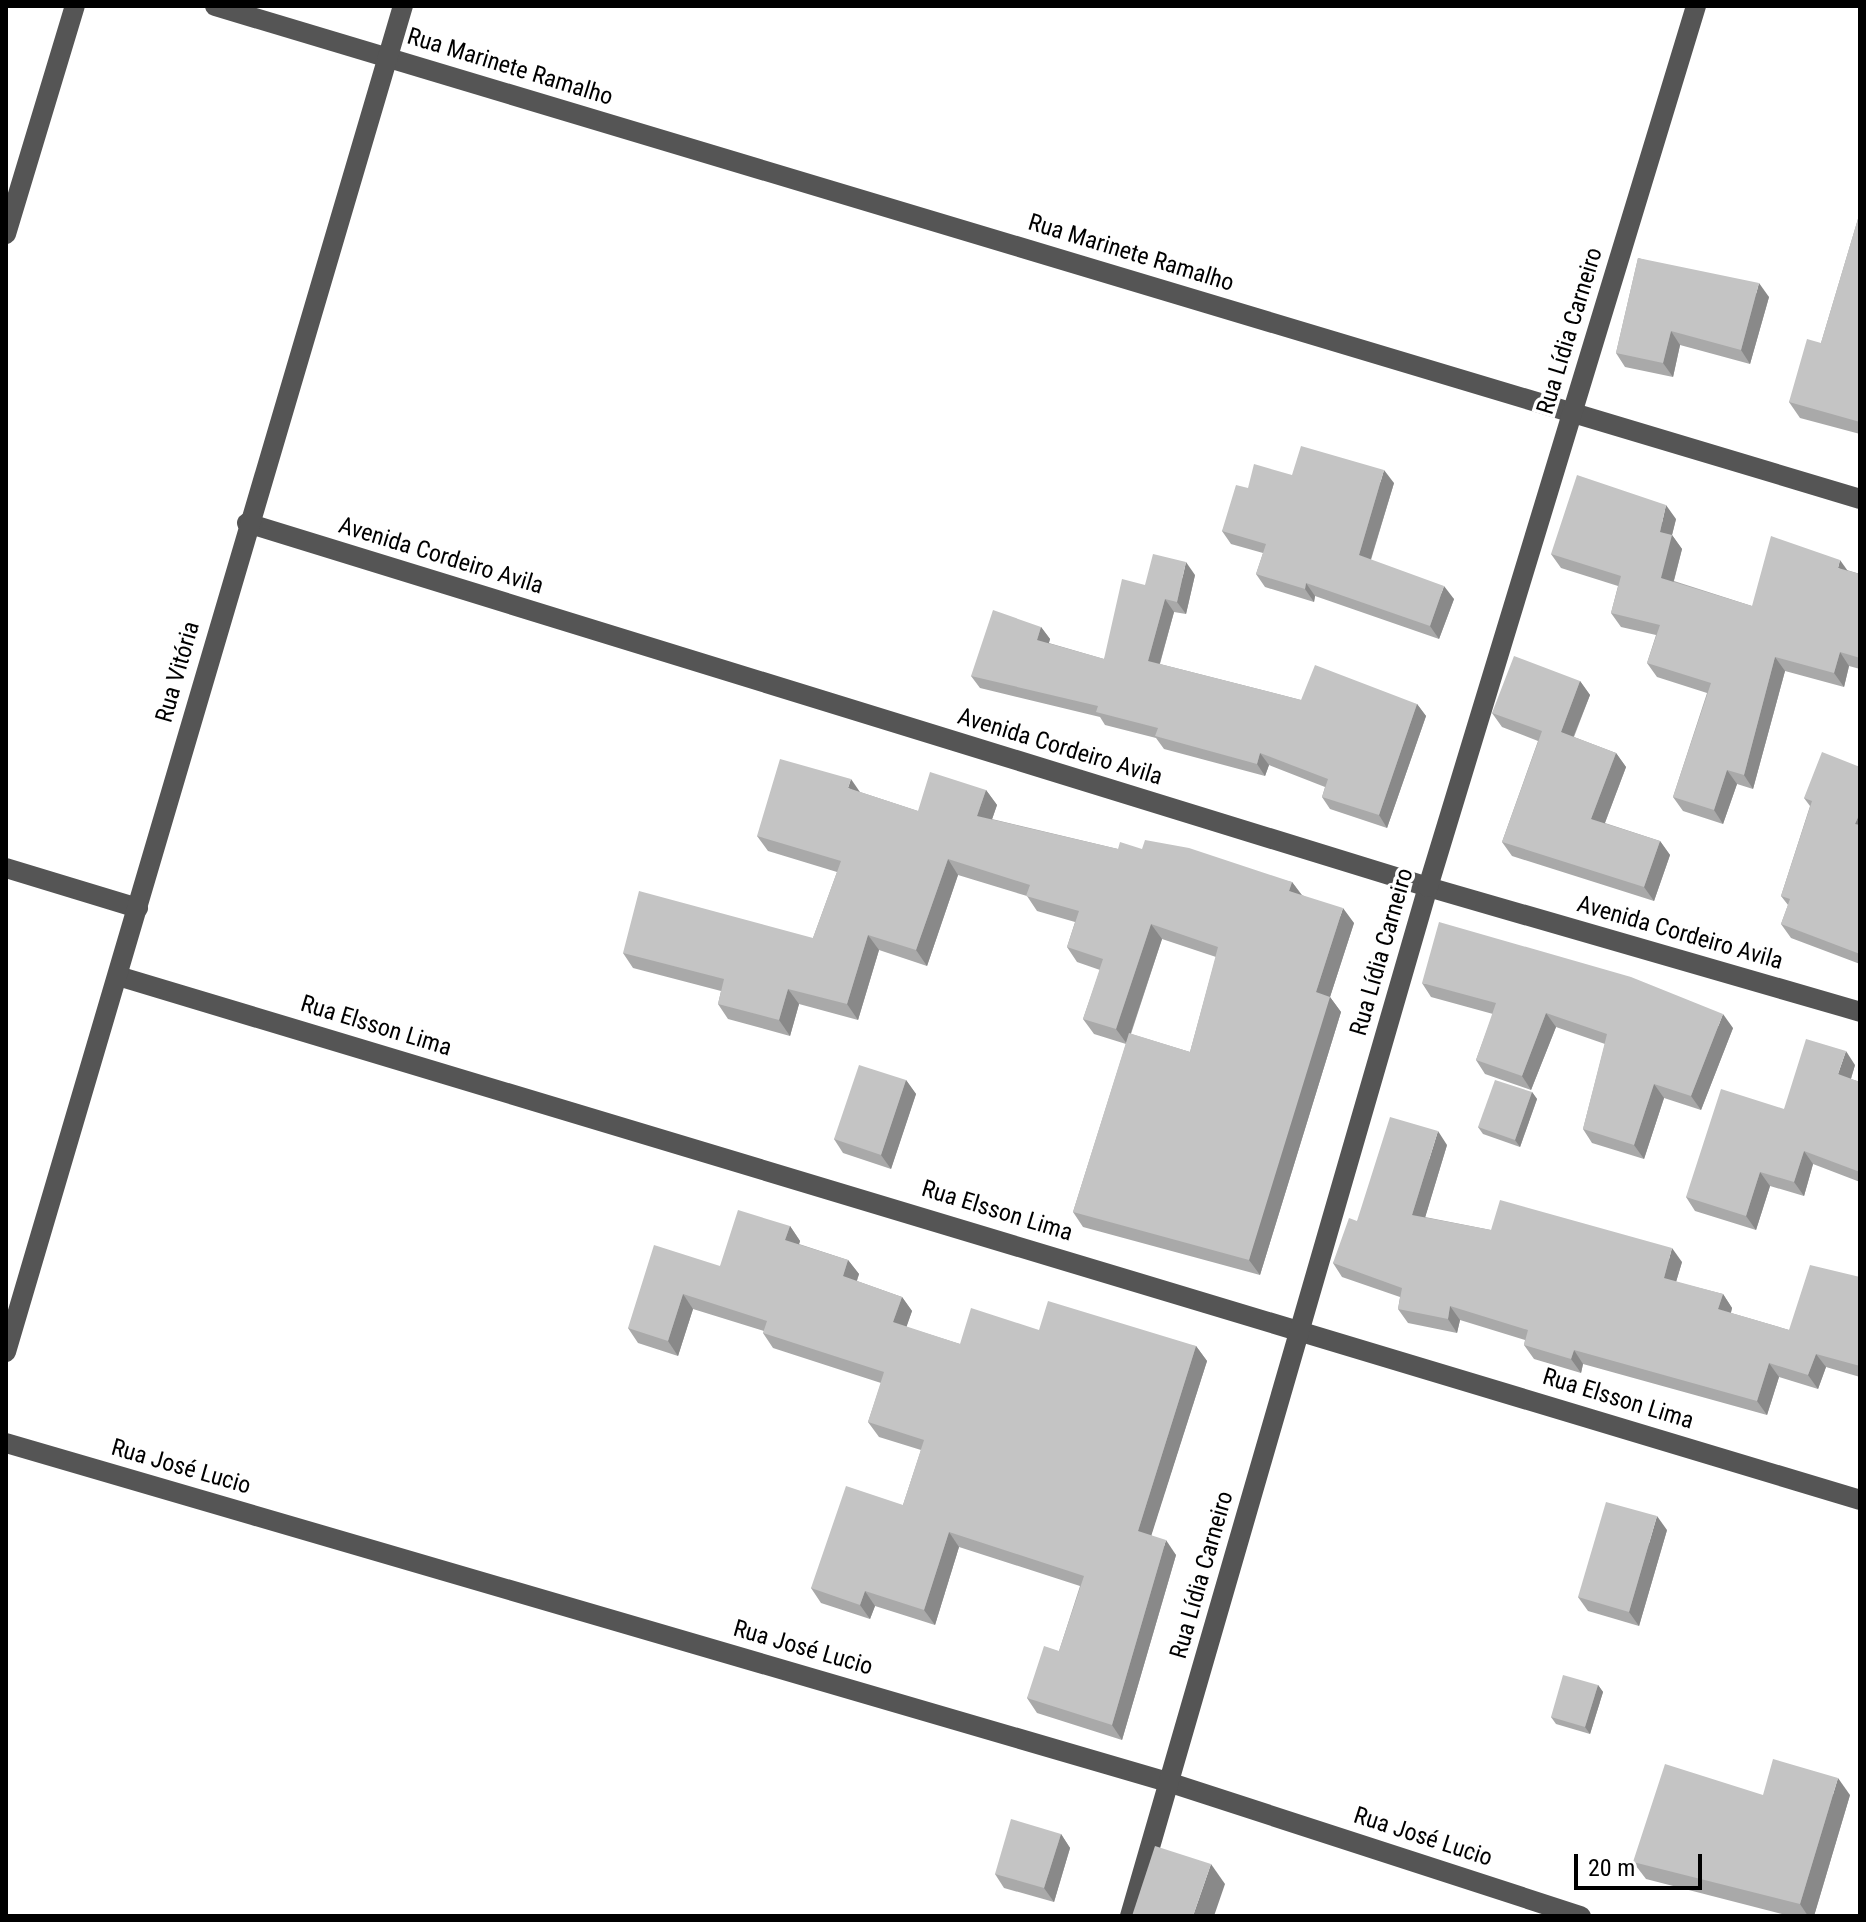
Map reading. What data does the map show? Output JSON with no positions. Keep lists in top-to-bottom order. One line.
{"streets":{"street":["Rua Marinete Ramalho","Rua Lídia Carneiro","Avenida Cordeiro Avila","Rua Vitória","Rua Elsson Lima","Rua José Lucio"]},"crossings":[["Rua Marinete Ramalho","Rua Lídia Carneiro"],["Rua Marinete Ramalho","Rua Vitória"],["Rua Lídia Carneiro","Avenida Cordeiro Avila"],["Rua Lídia Carneiro","Rua Elsson Lima"],["Rua Lídia Carneiro","Rua José Lucio"],["Avenida Cordeiro Avila","Rua Vitória"],["Rua Vitória","Rua Elsson Lima"]],"scale_bar":"20 m"}
